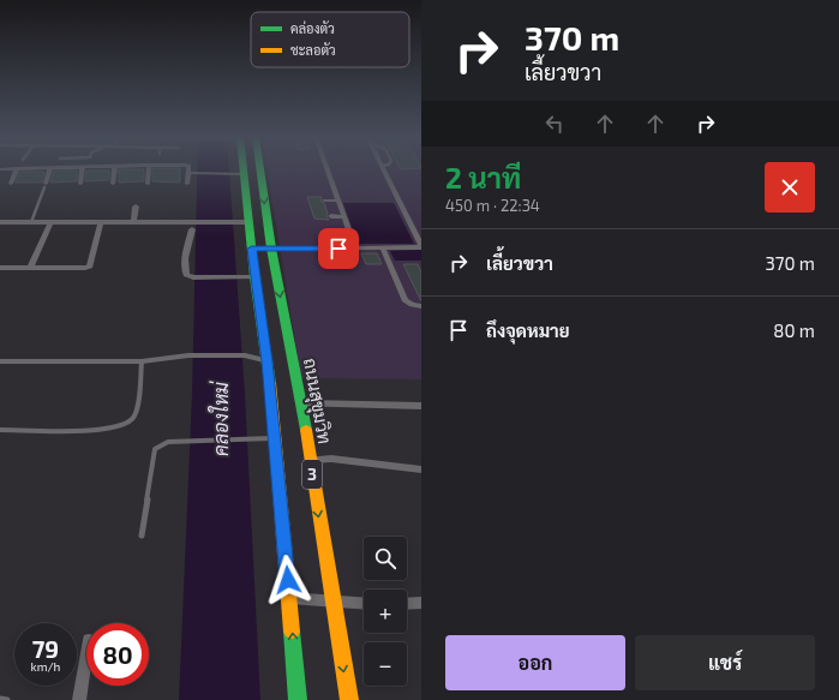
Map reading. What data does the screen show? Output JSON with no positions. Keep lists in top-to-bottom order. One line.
{"streets":{"highway":["ถนนสุขุมวิท","3"]},"water":["คลองใหม่"],"legend":["คล่องตัว","ชะลอตัว"],"page":{"turn":["370 m","เลี้ยวขวา"],"heading":["2 นาที","450 m · 22:34"],"list":[{"name":"เลี้ยวขวา","value":"370 m"},{"name":"ถึงจุดหมาย","value":"80 m"}],"map_buttons":["+","−"],"speed":"79 km/h","limit":"80","buttons":["ออก","แชร์"]}}
